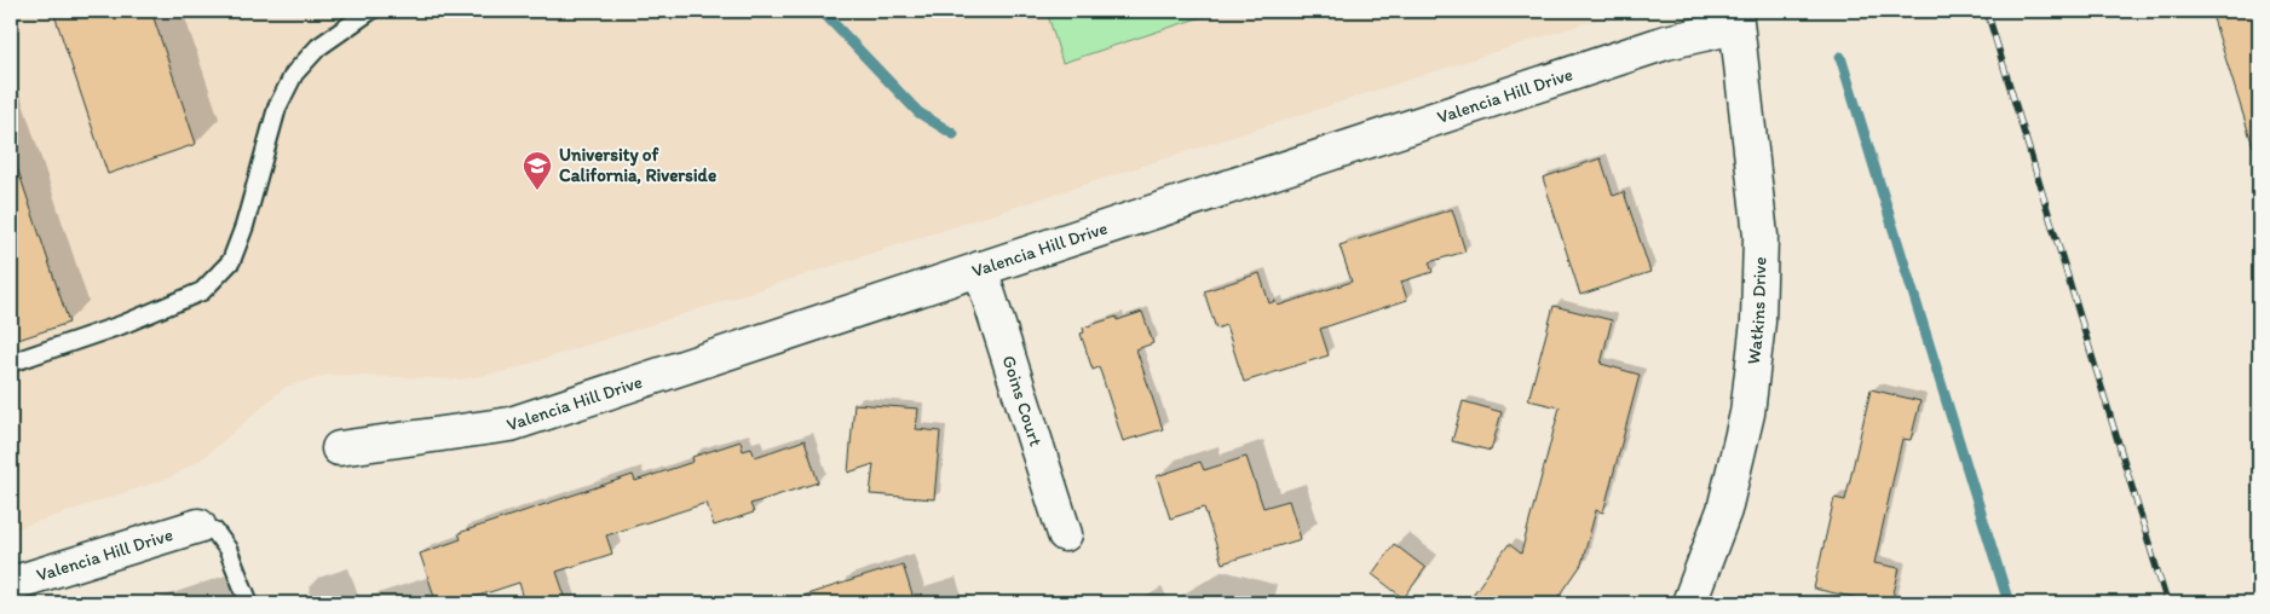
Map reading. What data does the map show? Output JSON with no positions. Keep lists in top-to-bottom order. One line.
{"streets":{"street":["Valencia Hill Drive","Watkins Drive","Goins Court"]},"crossings":[["Valencia Hill Drive","Watkins Drive"],["Valencia Hill Drive","Goins Court"]],"places":{"school or university":["University of California, Riverside"]}}
